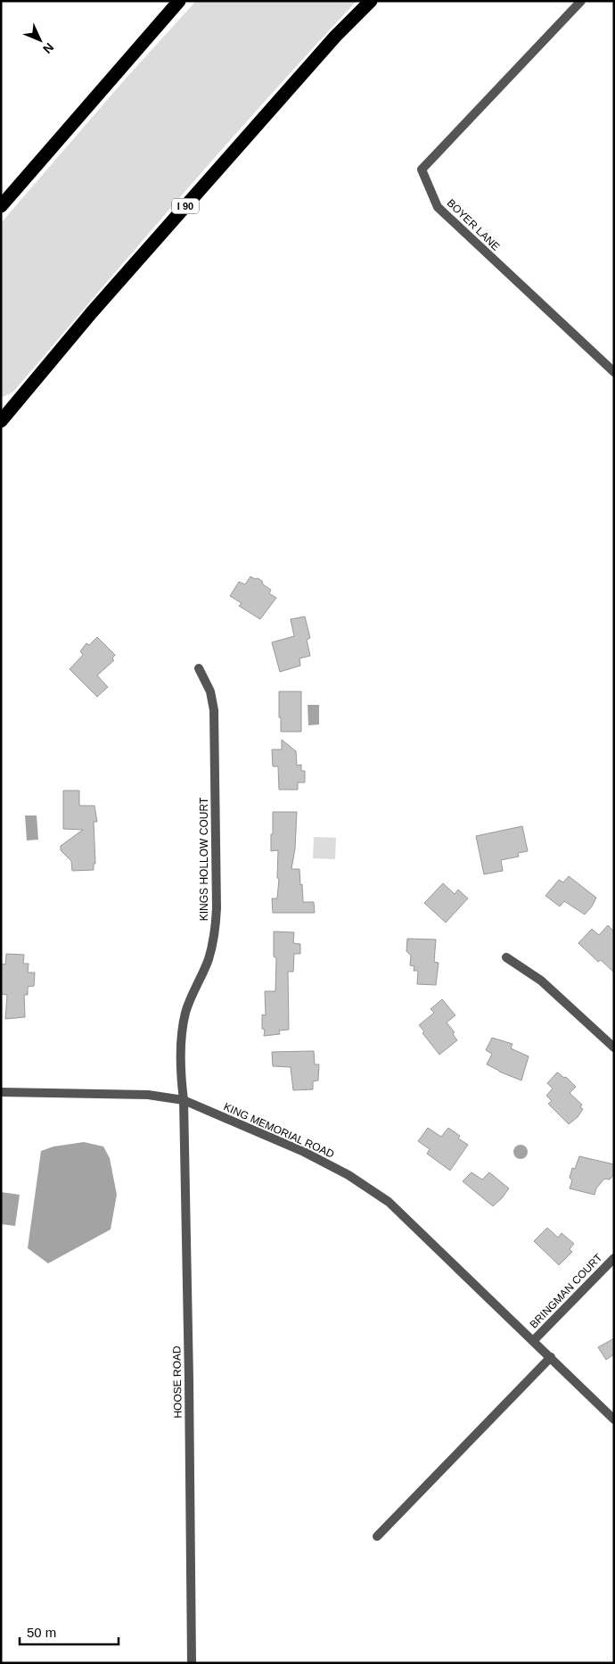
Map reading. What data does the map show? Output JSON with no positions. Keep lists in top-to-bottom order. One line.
{"streets":{"highway":["I 90"],"street":["BOYER LANE","KINGS HOLLOW COURT","KING MEMORIAL ROAD","BRINGMAN COURT","HOOSE ROAD"]},"crossings":[["KINGS HOLLOW COURT","KING MEMORIAL ROAD"],["KINGS HOLLOW COURT","HOOSE ROAD"],["KING MEMORIAL ROAD","BRINGMAN COURT"],["KING MEMORIAL ROAD","HOOSE ROAD"]],"scale_bar":"50 m","north":"bottom right"}
